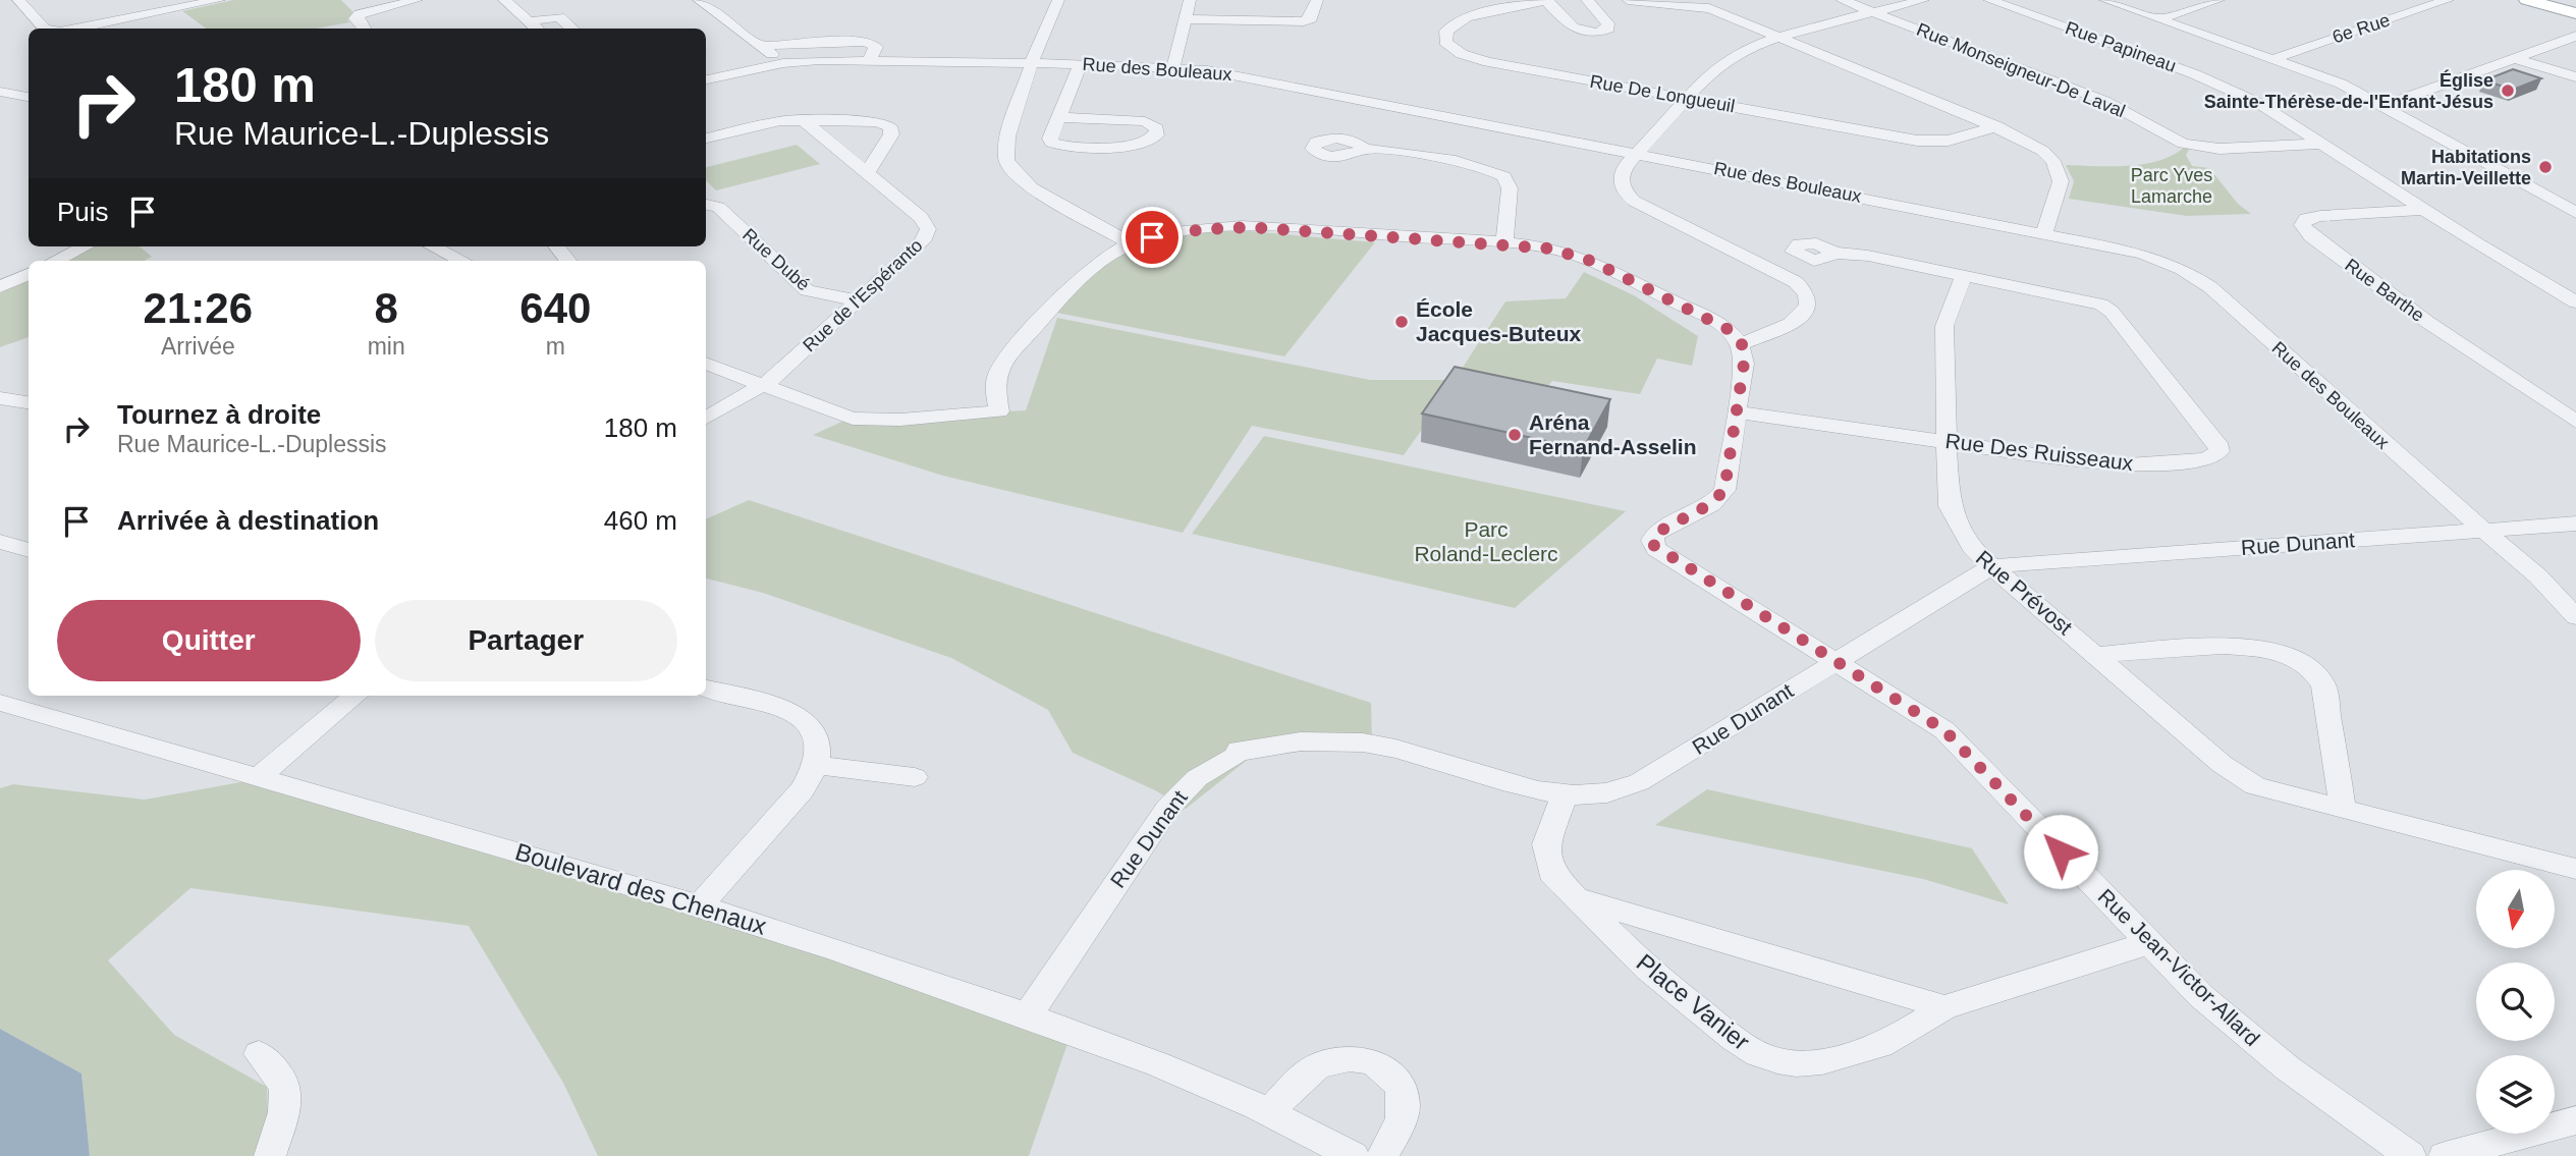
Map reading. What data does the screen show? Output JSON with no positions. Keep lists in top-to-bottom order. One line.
{"streets":{"street":["6e Rue","Rue Papineau","Rue des Bouleaux","Rue Monseigneur-De Laval","Rue De Longueuil","Rue Dubé","Rue Barthe","Rue de l'Espéranto","Rue Des Ruisseaux","Rue Dunant","Rue Prévost","Boulevard des Chenaux","Rue Jean-Victor-Allard","Place Vanier"]},"crossings":[["Rue Papineau","Rue Monseigneur-De Laval"],["Rue Papineau","Rue Barthe"],["Rue des Bouleaux","Rue Dunant"],["Rue Dubé","Rue de l'Espéranto"],["Rue Des Ruisseaux","Rue Prévost"],["Rue Des Ruisseaux","Rue Jean-Victor-Allard"],["Rue Dunant","Rue Prévost"],["Rue Dunant","Boulevard des Chenaux"],["Rue Dunant","Rue Jean-Victor-Allard"],["Rue Dunant","Place Vanier"],["Rue Jean-Victor-Allard","Place Vanier"]],"parks":["Parc Yves Lamarche","Parc Roland-Leclerc"],"places":["Église Sainte-Thérèse-de-l'Enfant-Jésus","Habitations Martin-Veillette","École Jacques-Buteux","Aréna Fernand-Asselin"],"north":"bottom","page":{"turn":["180 m","Rue Maurice-L.-Duplessis"],"then":"Puis","eta":["21:26","Arrivée","8","min","640","m"],"list":[{"name":"Tournez à droite","note":"Rue Maurice-L.-Duplessis","value":"180 m"},{"name":"Arrivée à destination","value":"460 m"}],"buttons":["Quitter","Partager"]}}
